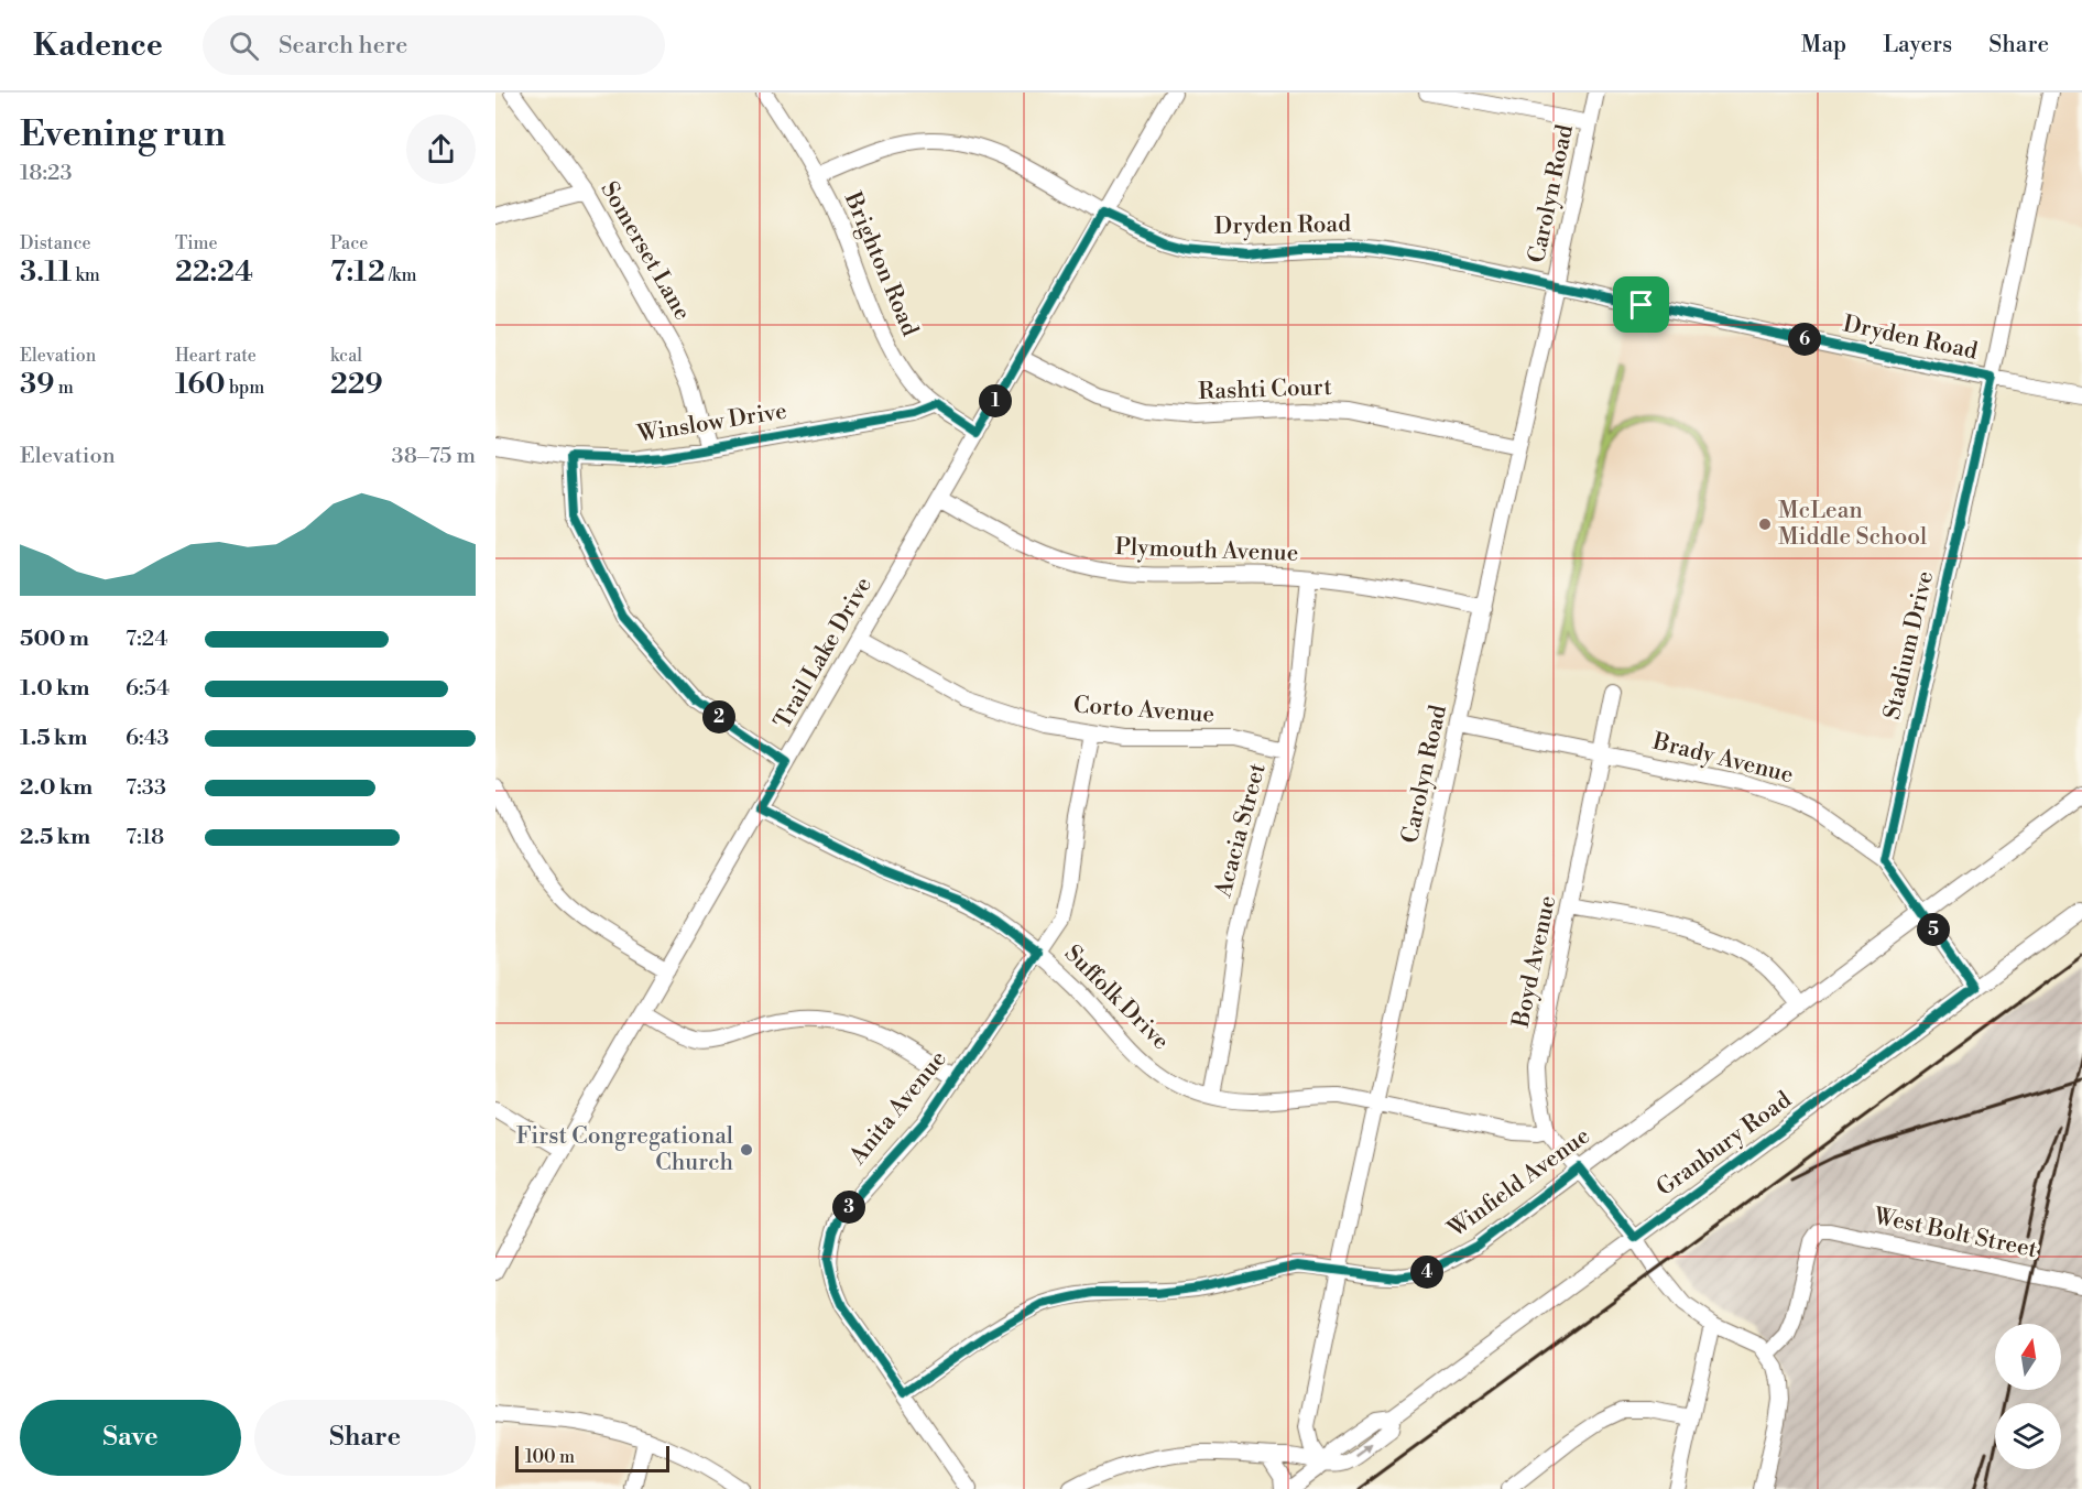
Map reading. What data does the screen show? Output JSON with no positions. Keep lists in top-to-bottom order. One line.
{"streets":{"street":["Carolyn Road","Dryden Road","Somerset Lane","Brighton Road","Rashti Court","Winslow Drive","Plymouth Avenue","Stadium Drive","Trail Lake Drive","Corto Avenue","Brady Avenue","Acacia Street","Boyd Avenue","Suffolk Drive","Anita Avenue","Granbury Road","Winfield Avenue","West Bolt Street"]},"crossings":[["Carolyn Road","Dryden Road"],["Carolyn Road","Rashti Court"],["Carolyn Road","Plymouth Avenue"],["Carolyn Road","Brady Avenue"],["Carolyn Road","Suffolk Drive"],["Carolyn Road","Granbury Road"],["Carolyn Road","Winfield Avenue"],["Dryden Road","Brighton Road"],["Dryden Road","Stadium Drive"],["Dryden Road","Trail Lake Drive"],["Somerset Lane","Winslow Drive"],["Brighton Road","Winslow Drive"],["Brighton Road","Trail Lake Drive"],["Rashti Court","Trail Lake Drive"],["Plymouth Avenue","Trail Lake Drive"],["Plymouth Avenue","Acacia Street"],["Stadium Drive","Brady Avenue"],["Trail Lake Drive","Corto Avenue"],["Trail Lake Drive","Suffolk Drive"],["Corto Avenue","Acacia Street"],["Corto Avenue","Anita Avenue"],["Brady Avenue","Boyd Avenue"],["Brady Avenue","Granbury Road"],["Brady Avenue","Winfield Avenue"],["Acacia Street","Suffolk Drive"],["Boyd Avenue","Suffolk Drive"],["Boyd Avenue","Winfield Avenue"],["Suffolk Drive","Anita Avenue"],["Anita Avenue","Winfield Avenue"]],"places":["McLean Middle School","First Congregational Church"],"scale_bar":"100 m","north":"top","page":{"header":"Kadence","search":"Search here","nav":["Map","Layers","Share"],"heading":["Evening run","18:23"],"stats":[["Distance","3.11 km"],["Time","22:24"],["Pace","7:12 /km"],["Elevation","39 m"],["Heart rate","160 bpm"],["kcal","229"]],"pins":["6","1","2","5","3","4"],"chart":["Elevation","38–75 m"],"list":[{"name":"500 m","note":"7:24"},{"name":"1.0 km","note":"6:54"},{"name":"1.5 km","note":"6:43"},{"name":"2.0 km","note":"7:33"},{"name":"2.5 km","note":"7:18"}],"buttons":["Save","Share"],"scale":"100 m"}}
